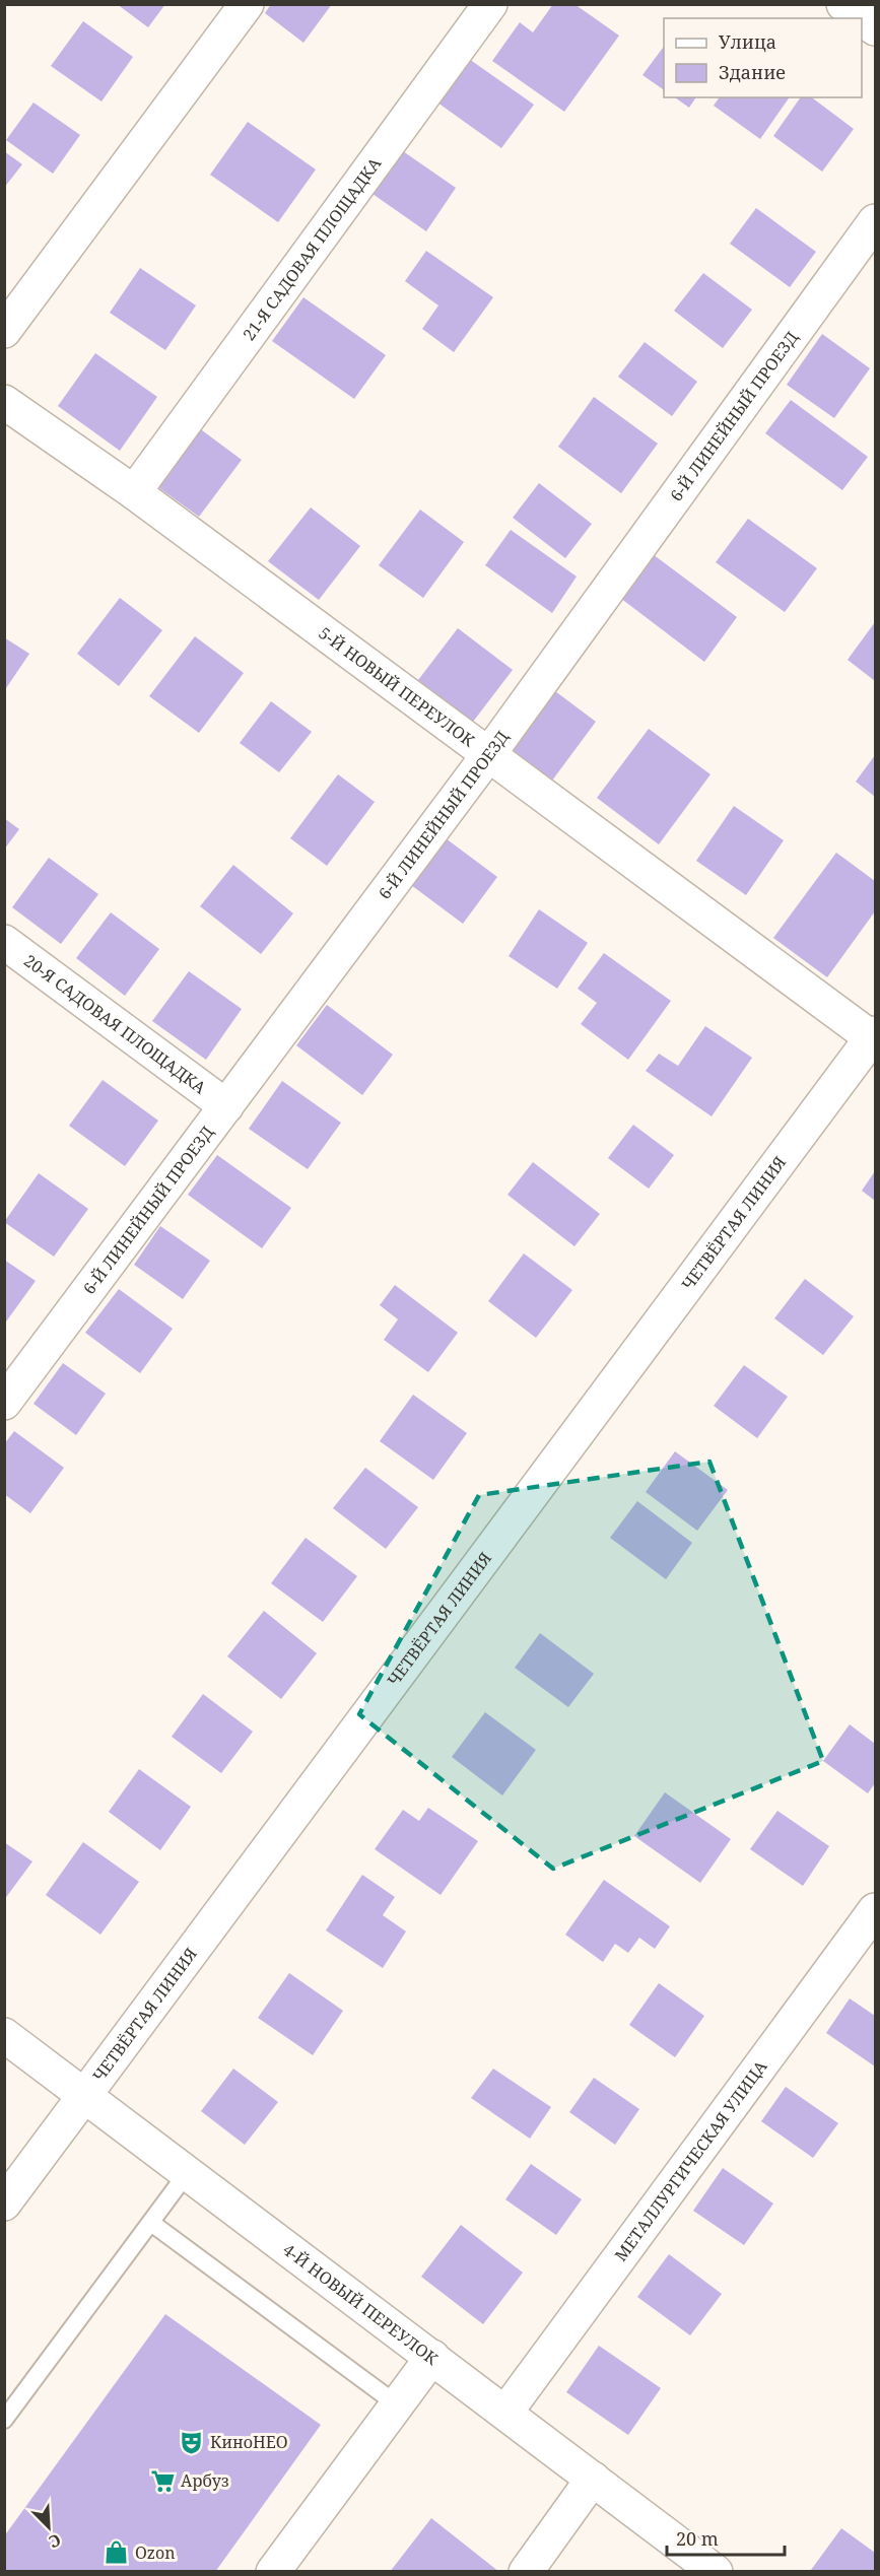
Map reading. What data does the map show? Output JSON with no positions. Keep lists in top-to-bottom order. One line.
{"streets":{"street":["21-Я САДОВАЯ ПЛОЩАДКА","6-Й ЛИНЕЙНЫЙ ПРОЕЗД","5-Й НОВЫЙ ПЕРЕУЛОК","20-Я САДОВАЯ ПЛОЩАДКА","ЧЕТВЁРТАЯ ЛИНИЯ","МЕТАЛЛУРГИЧЕСКАЯ УЛИЦА","4-Й НОВЫЙ ПЕРЕУЛОК"]},"crossings":[["21-Я САДОВАЯ ПЛОЩАДКА","5-Й НОВЫЙ ПЕРЕУЛОК"],["6-Й ЛИНЕЙНЫЙ ПРОЕЗД","5-Й НОВЫЙ ПЕРЕУЛОК"],["6-Й ЛИНЕЙНЫЙ ПРОЕЗД","20-Я САДОВАЯ ПЛОЩАДКА"],["5-Й НОВЫЙ ПЕРЕУЛОК","ЧЕТВЁРТАЯ ЛИНИЯ"],["ЧЕТВЁРТАЯ ЛИНИЯ","4-Й НОВЫЙ ПЕРЕУЛОК"],["МЕТАЛЛУРГИЧЕСКАЯ УЛИЦА","4-Й НОВЫЙ ПЕРЕУЛОК"]],"places":{"theatre":["КиноНЕО"],"supermarket":["Арбуз"],"shop":["Ozon"]},"legend":["Улица","Здание"],"scale_bar":"20 m","north":"bottom right"}
